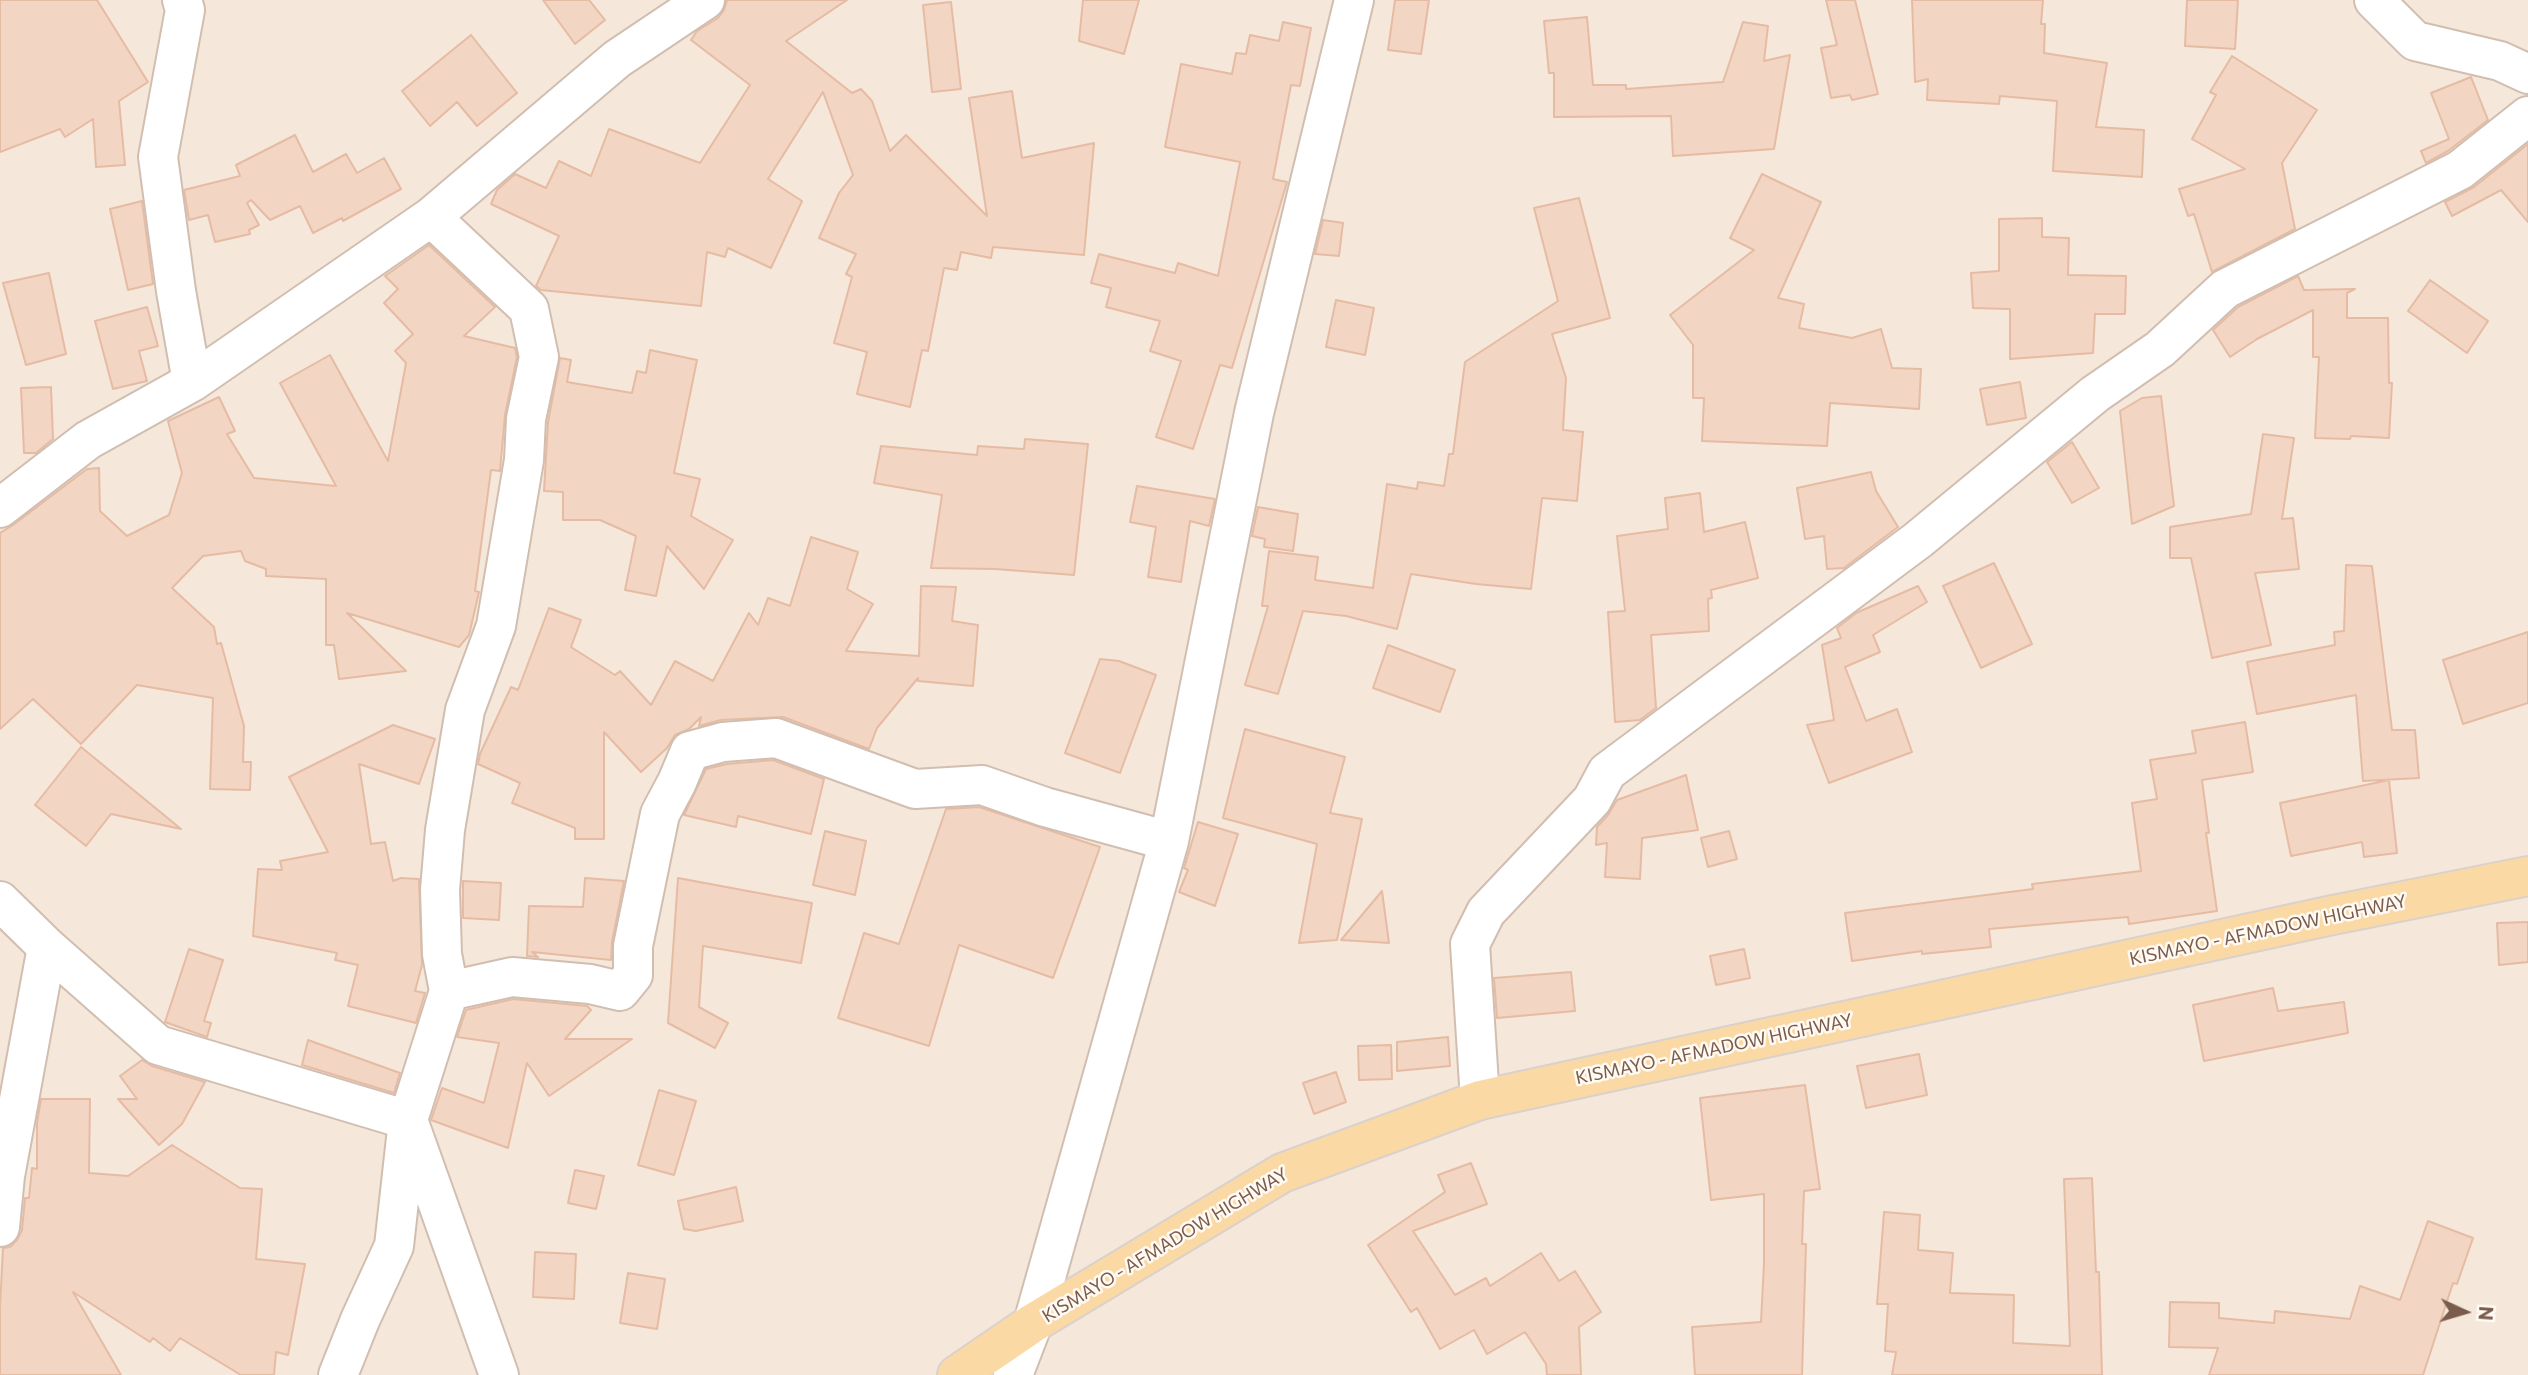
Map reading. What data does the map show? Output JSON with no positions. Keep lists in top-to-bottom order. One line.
{"streets":{"main road":["KISMAYO - AFMADOW HIGHWAY"]},"north":"right"}
